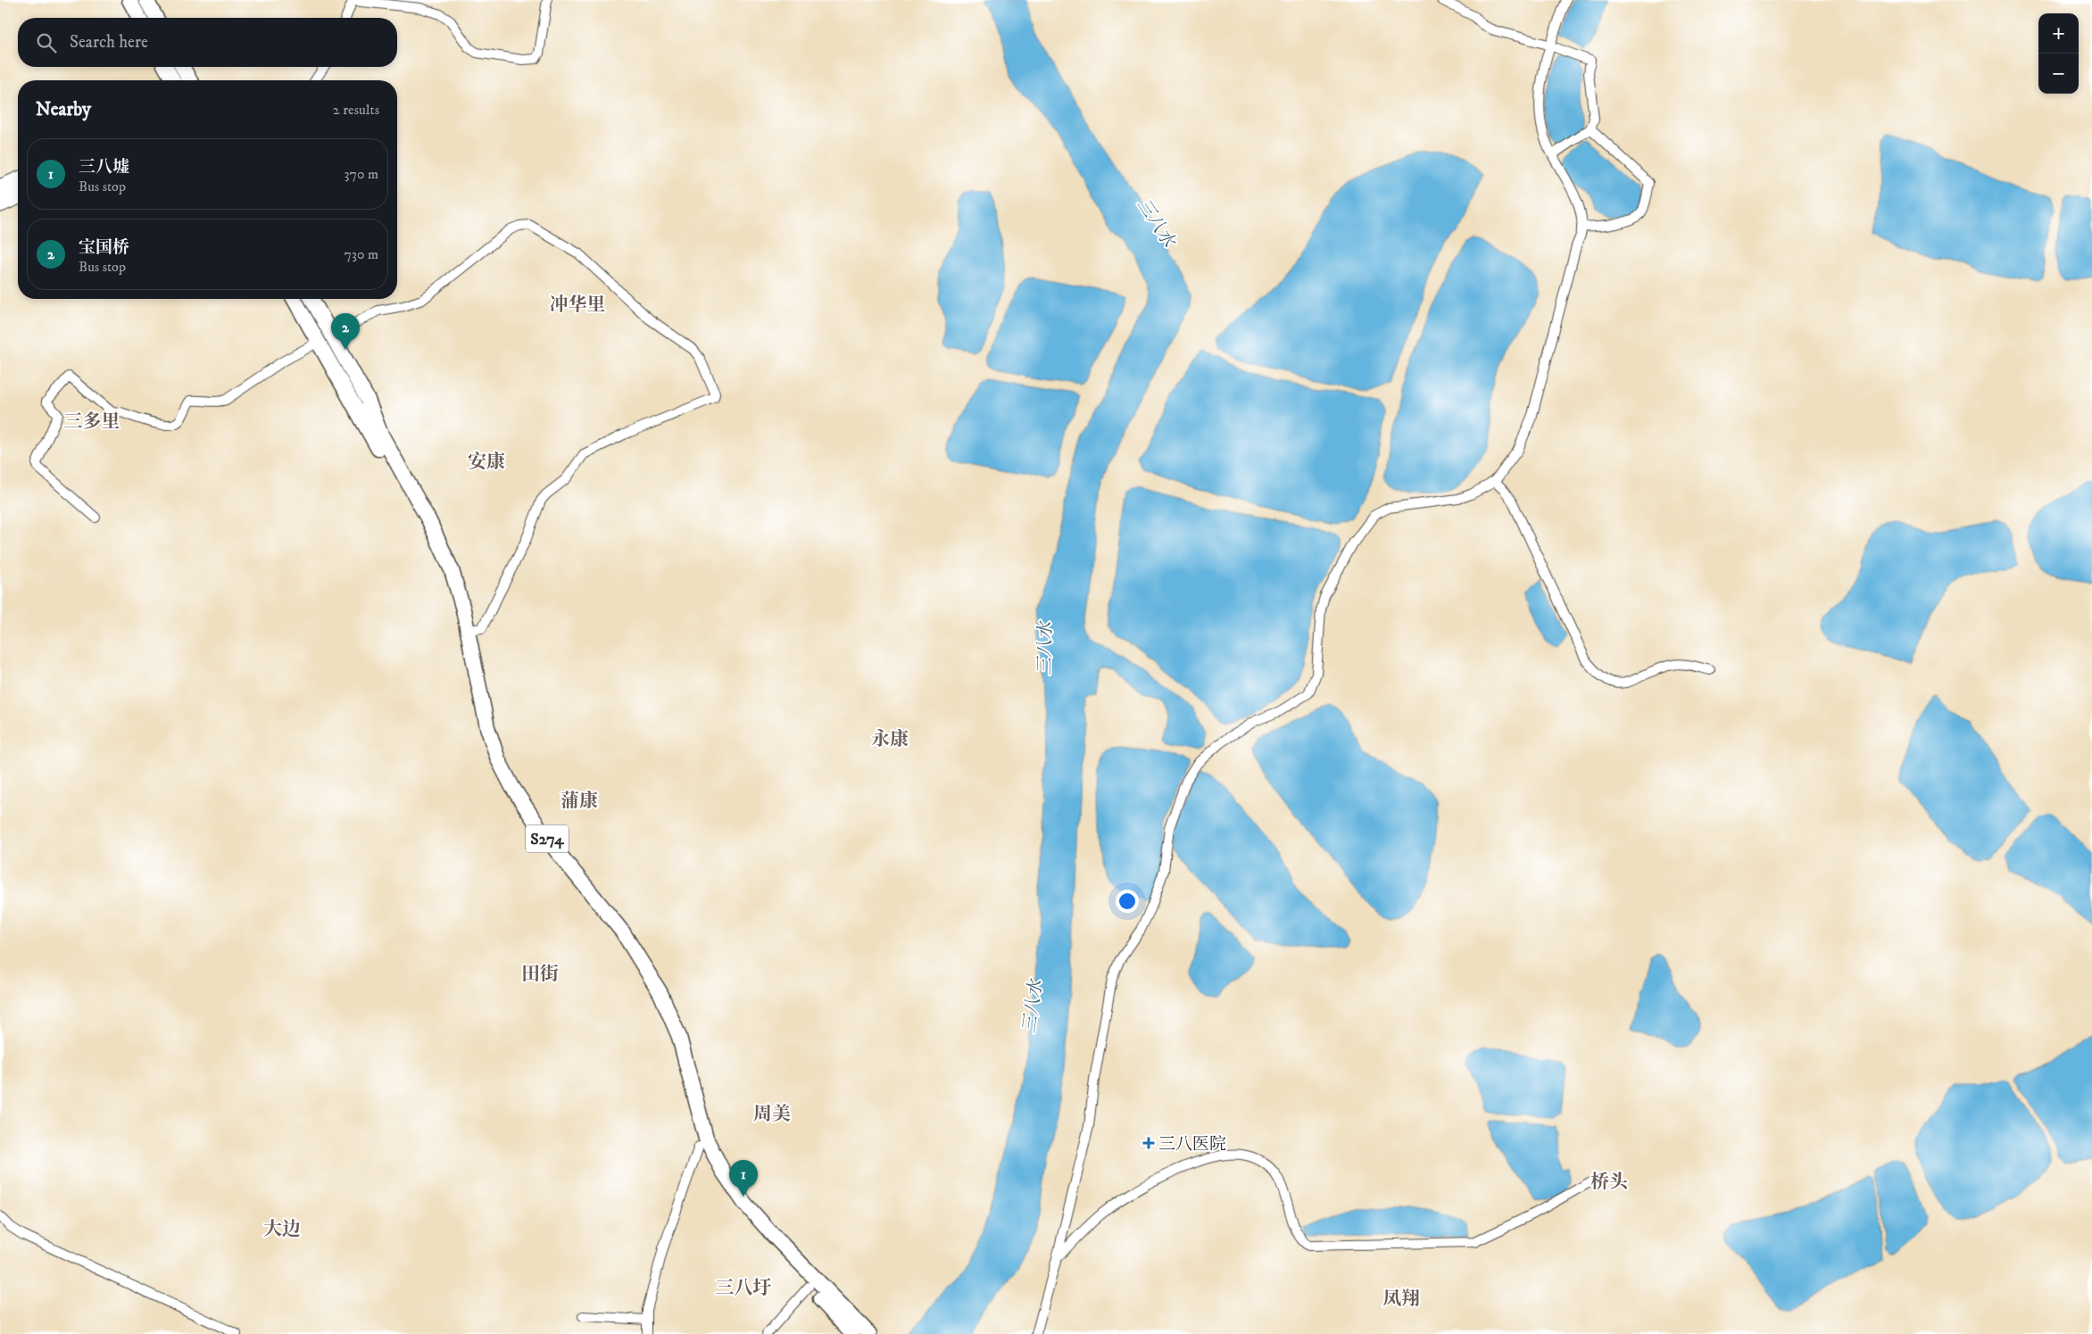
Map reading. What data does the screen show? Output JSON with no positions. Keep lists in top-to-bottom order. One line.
{"streets":{"main road":["S274"]},"districts":["冲华里","三多里","安康","永康","蒲康","田街","周美","桥头","大边","三八圩","凤翔"],"water":["三八水"],"places":{"health":["三八医院"]},"page":{"map_buttons":["+","−"],"search":"Search here","heading":["Nearby","2 results"],"list":[{"mark":"1","name":"三八墟","note":"Bus stop","value":"370 m"},{"mark":"2","name":"宝国桥","note":"Bus stop","value":"730 m"}],"pins":["2","1"]}}
